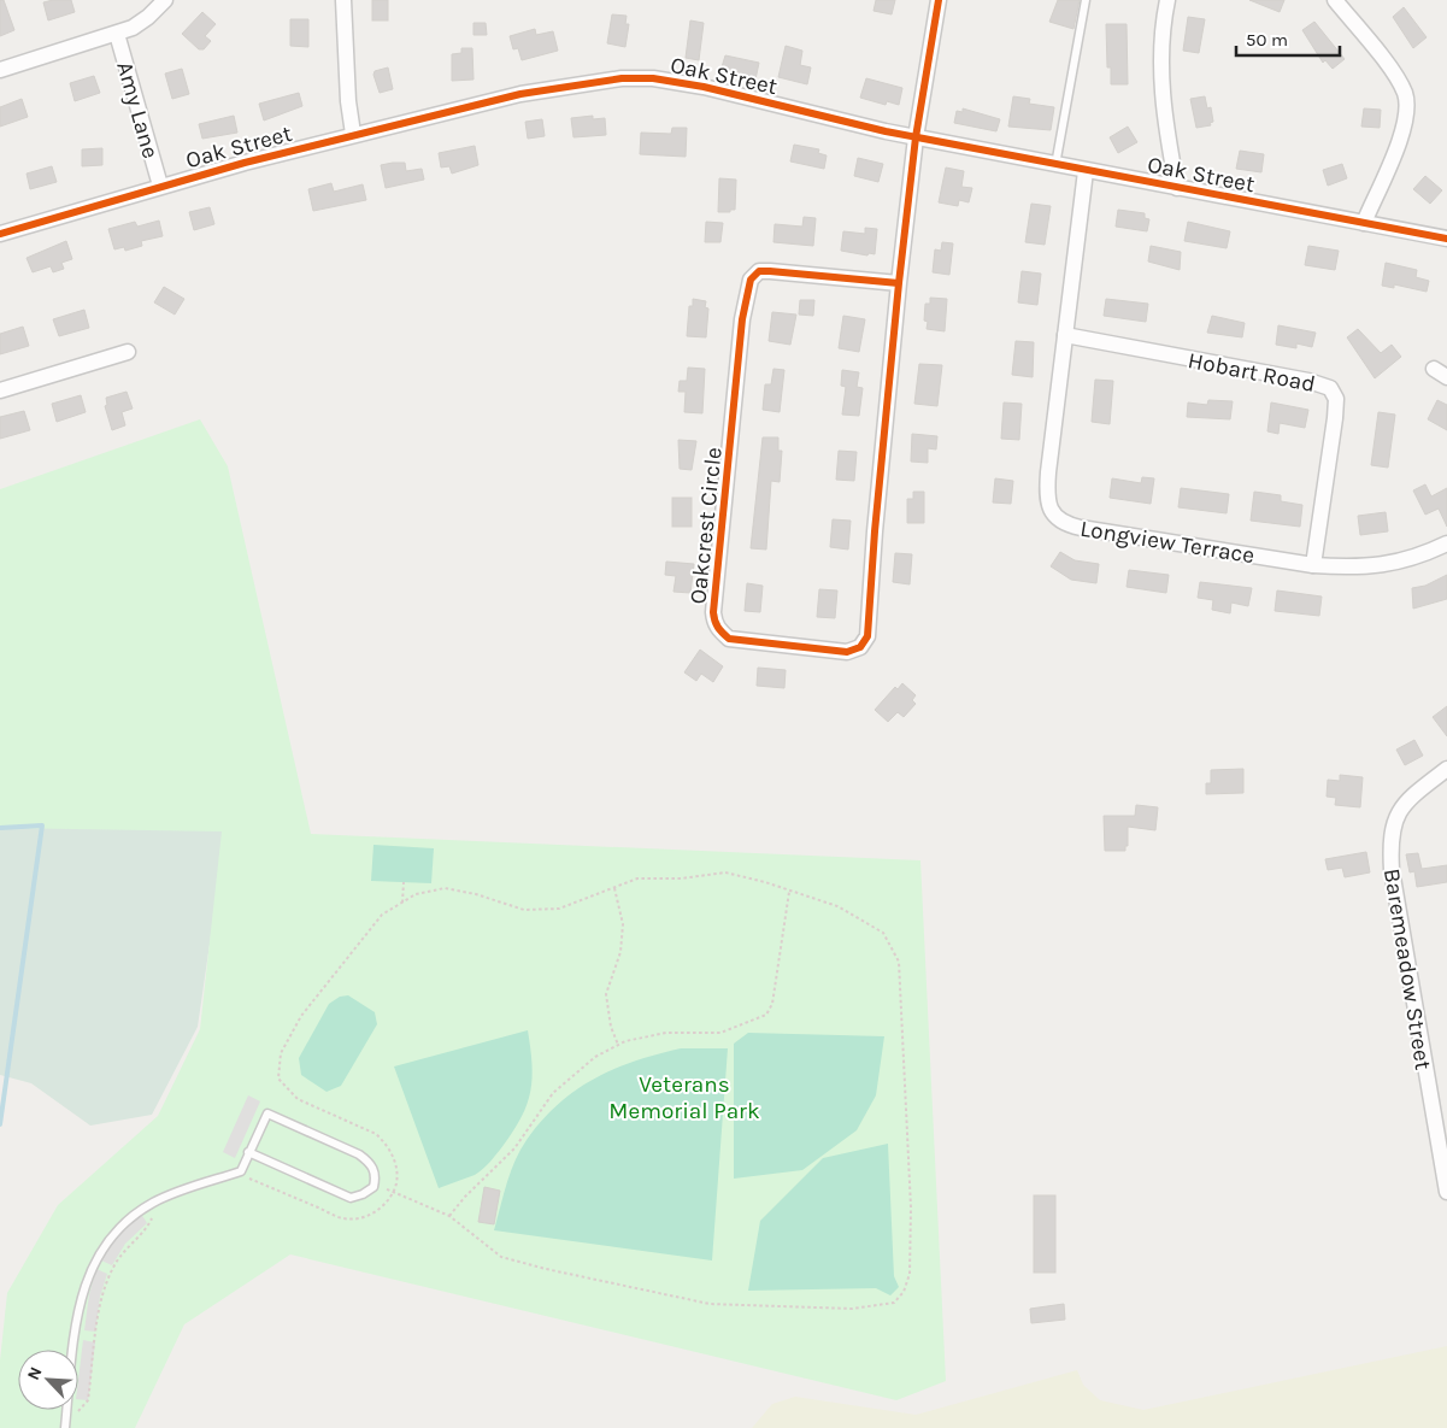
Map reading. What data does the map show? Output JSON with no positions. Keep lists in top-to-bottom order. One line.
{"streets":{"street":["Oak Street","Amy Lane","Hobart Road","Oakcrest Circle","Longview Terrace","Baremeadow Street"]},"crossings":[["Oak Street","Amy Lane"],["Oak Street","Oakcrest Circle"],["Oak Street","Longview Terrace"],["Hobart Road","Longview Terrace"]],"parks":["Veterans Memorial Park"],"scale_bar":"50 m","north":"top left"}
